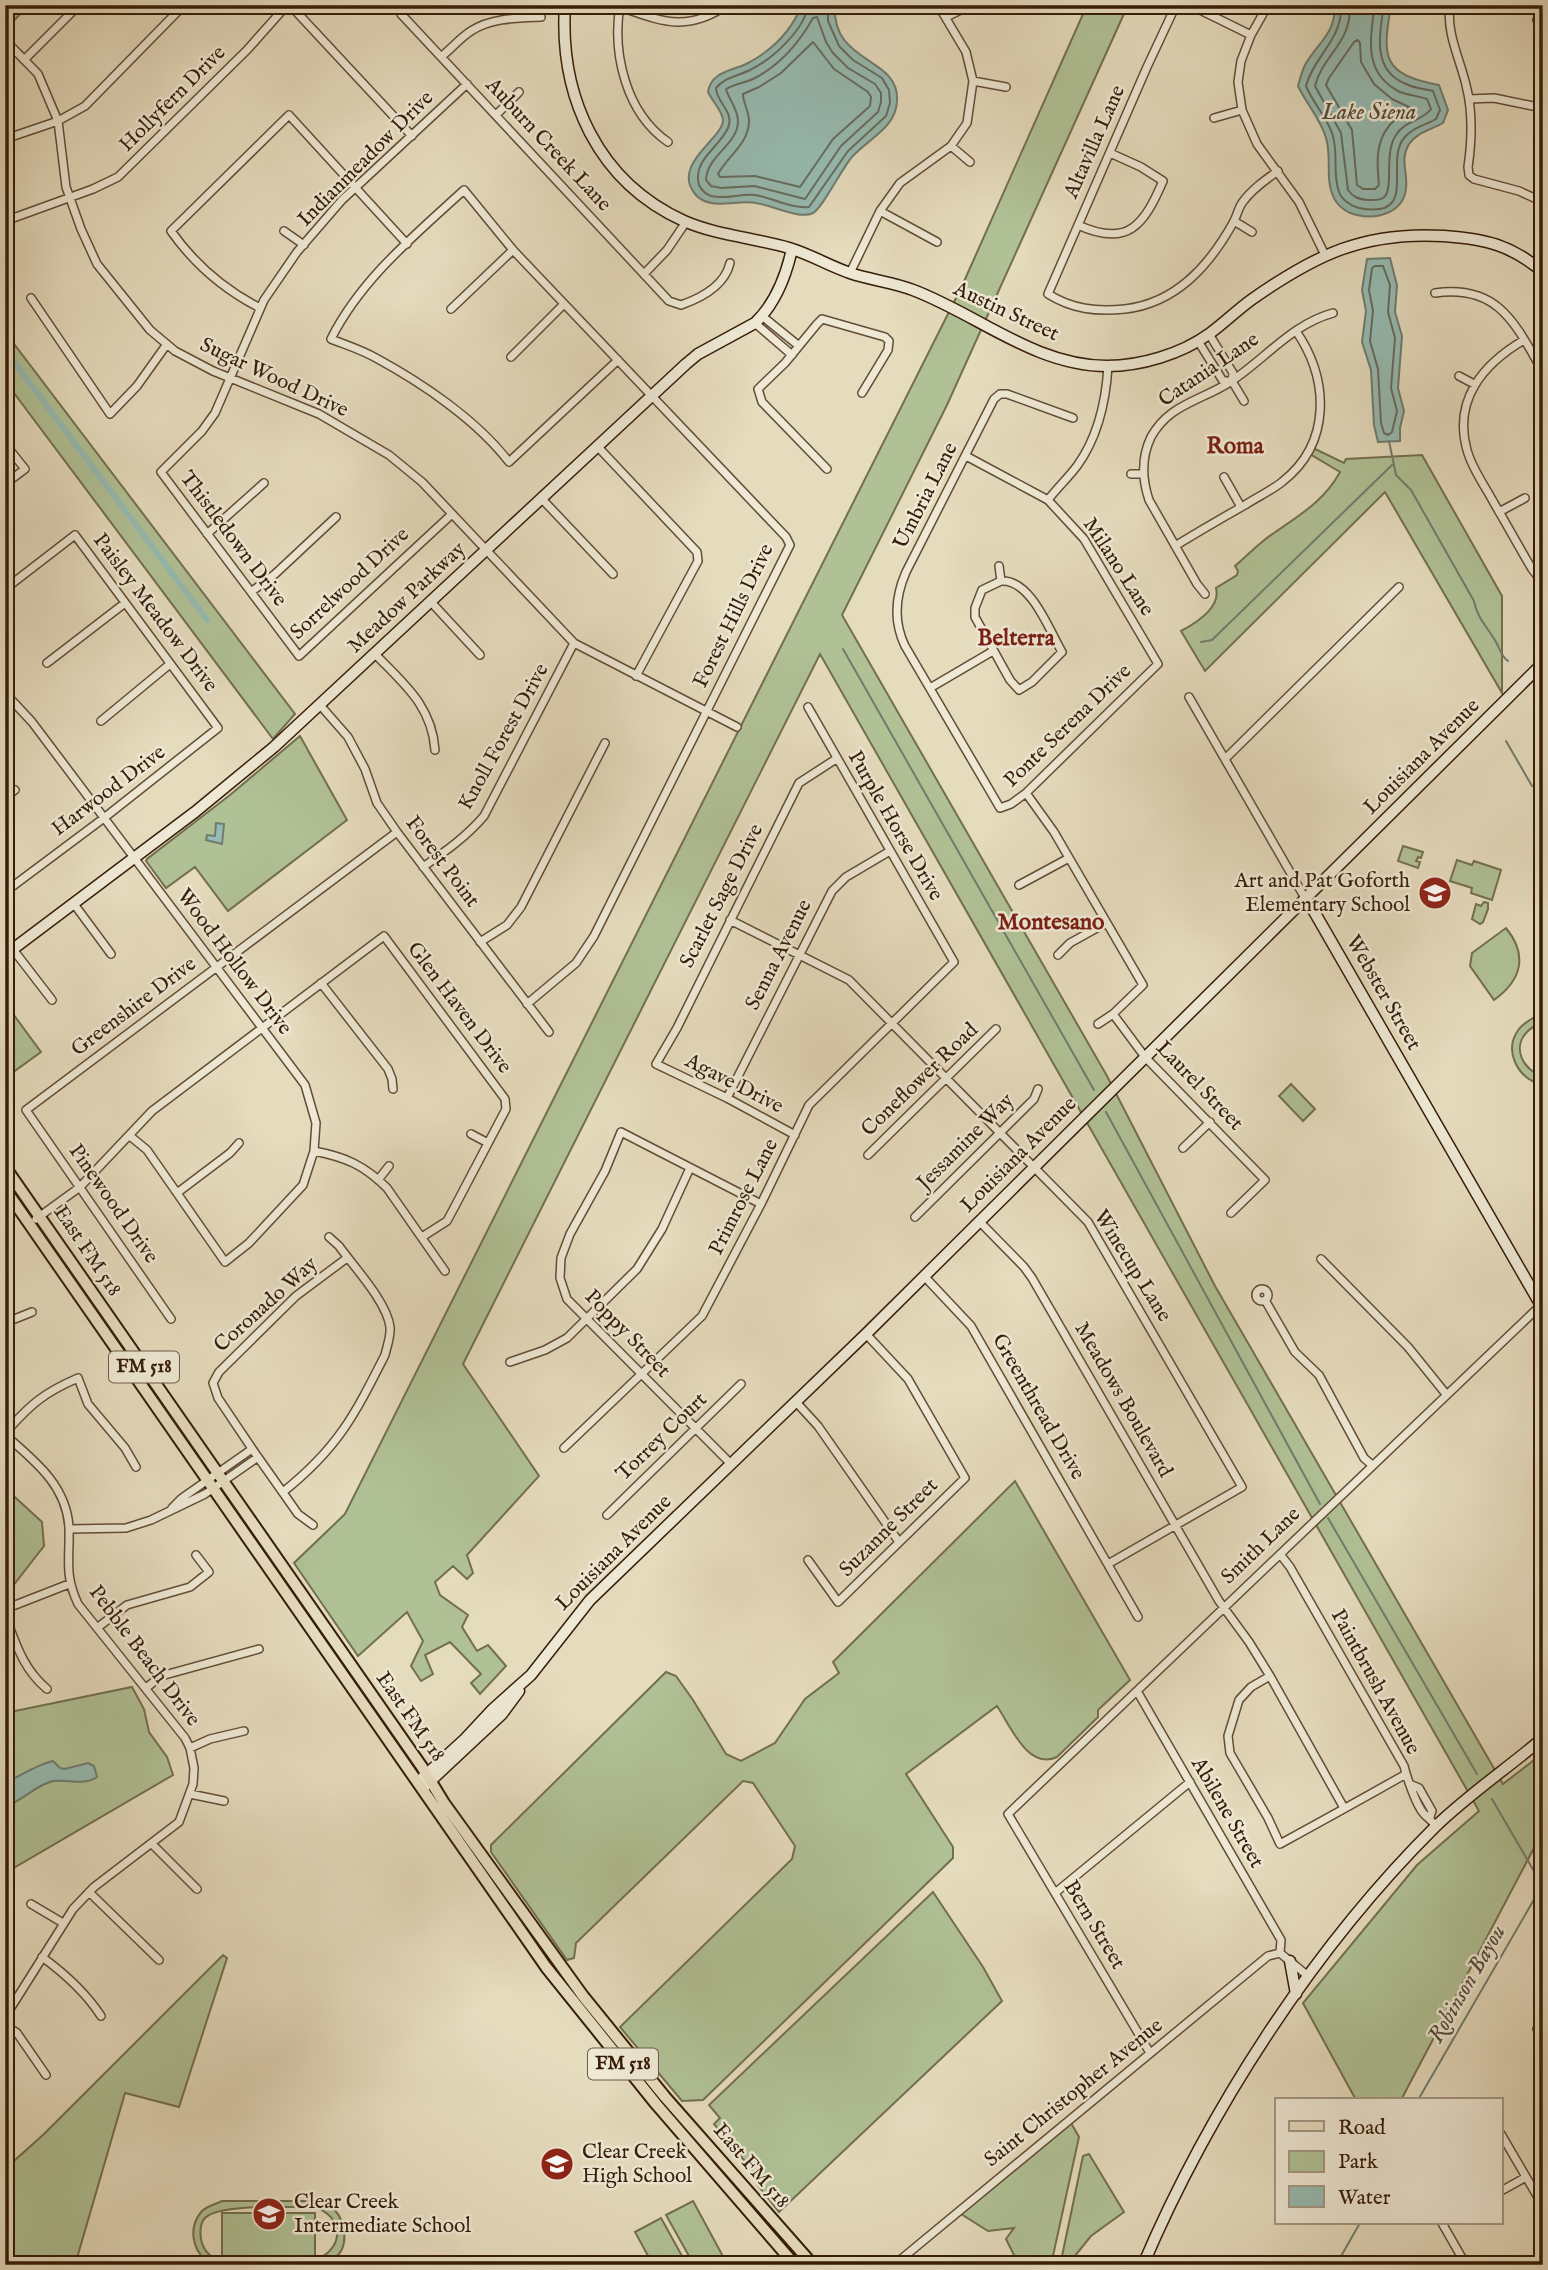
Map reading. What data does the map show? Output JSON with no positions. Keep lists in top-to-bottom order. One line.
{"streets":{"main road":["East FM 518","FM 518"],"street":["Hollyfern Drive","Altavilla Lane","Auburn Creek Lane","Indianmeadow Drive","Austin Street","Catania Lane","Sugar Wood Drive","Umbria Lane","Thistledown Drive","Milano Lane","Sorrelwood Drive","Meadow Parkway","Paisley Meadow Drive","Forest Hills Drive","Ponte Serena Drive","Knoll Forest Drive","Louisiana Avenue","Harwood Drive","Purple Horse Drive","Forest Point","Scarlet Sage Drive","Senna Avenue","Wood Hollow Drive","Webster Street","Greenshire Drive","Glen Haven Drive","Coneflower Road","Agave Drive","Laurel Street","Jessamine Way","Primrose Lane","Pinewood Drive","Winecup Lane","Coronado Way","Poppy Street","Meadows Boulevard","Greenthread Drive","Torrey Court","Suzanne Street","Smith Lane","Pebble Beach Drive","Paintbrush Avenue","Abilene Street","Bern Street","Saint Christopher Avenue"]},"crossings":[["Hollyfern Drive","Sugar Wood Drive"],["Auburn Creek Lane","Indianmeadow Drive"],["Indianmeadow Drive","Sugar Wood Drive"],["Indianmeadow Drive","Thistledown Drive"],["Austin Street","Meadow Parkway"],["Sugar Wood Drive","Sorrelwood Drive"],["Sugar Wood Drive","Meadow Parkway"],["Sugar Wood Drive","Forest Hills Drive"],["Sugar Wood Drive","Knoll Forest Drive"],["Umbria Lane","Milano Lane"],["Umbria Lane","Ponte Serena Drive"],["Thistledown Drive","Sorrelwood Drive"],["Milano Lane","Ponte Serena Drive"],["Meadow Parkway","Forest Hills Drive"],["Meadow Parkway","Forest Point"],["Meadow Parkway","Wood Hollow Drive"],["Paisley Meadow Drive","Harwood Drive"],["Forest Hills Drive","Forest Point"],["Knoll Forest Drive","Forest Point"],["Louisiana Avenue","Webster Street"],["Louisiana Avenue","Laurel Street"],["Louisiana Avenue","East FM 518"],["Louisiana Avenue","Winecup Lane"],["Louisiana Avenue","Poppy Street"],["Louisiana Avenue","Meadows Boulevard"],["Louisiana Avenue","Greenthread Drive"],["Louisiana Avenue","Suzanne Street"],["Harwood Drive","Wood Hollow Drive"],["Purple Horse Drive","Scarlet Sage Drive"],["Purple Horse Drive","Senna Avenue"],["Purple Horse Drive","Primrose Lane"],["Forest Point","Greenshire Drive"],["Scarlet Sage Drive","Agave Drive"],["Scarlet Sage Drive","Winecup Lane"],["Senna Avenue","Agave Drive"],["Senna Avenue","Winecup Lane"],["Wood Hollow Drive","Greenshire Drive"],["Webster Street","Smith Lane"],["Greenshire Drive","Pinewood Drive"],["Coneflower Road","Winecup Lane"],["Agave Drive","Primrose Lane"],["Jessamine Way","Winecup Lane"],["Primrose Lane","Winecup Lane"],["Primrose Lane","Poppy Street"],["Winecup Lane","Meadows Boulevard"],["Poppy Street","Torrey Court"],["Meadows Boulevard","Smith Lane"],["Smith Lane","Paintbrush Avenue"],["Smith Lane","Abilene Street"],["Smith Lane","Bern Street"],["Abilene Street","Saint Christopher Avenue"],["Bern Street","Saint Christopher Avenue"]],"districts":["Roma","Belterra","Montesano"],"water":["Lake Siena","Robinson Bayou"],"places":{"school or university":["Art and Pat Goforth Elementary School","Clear Creek High School","Clear Creek Intermediate School"]},"legend":["Road","Park","Water"]}
